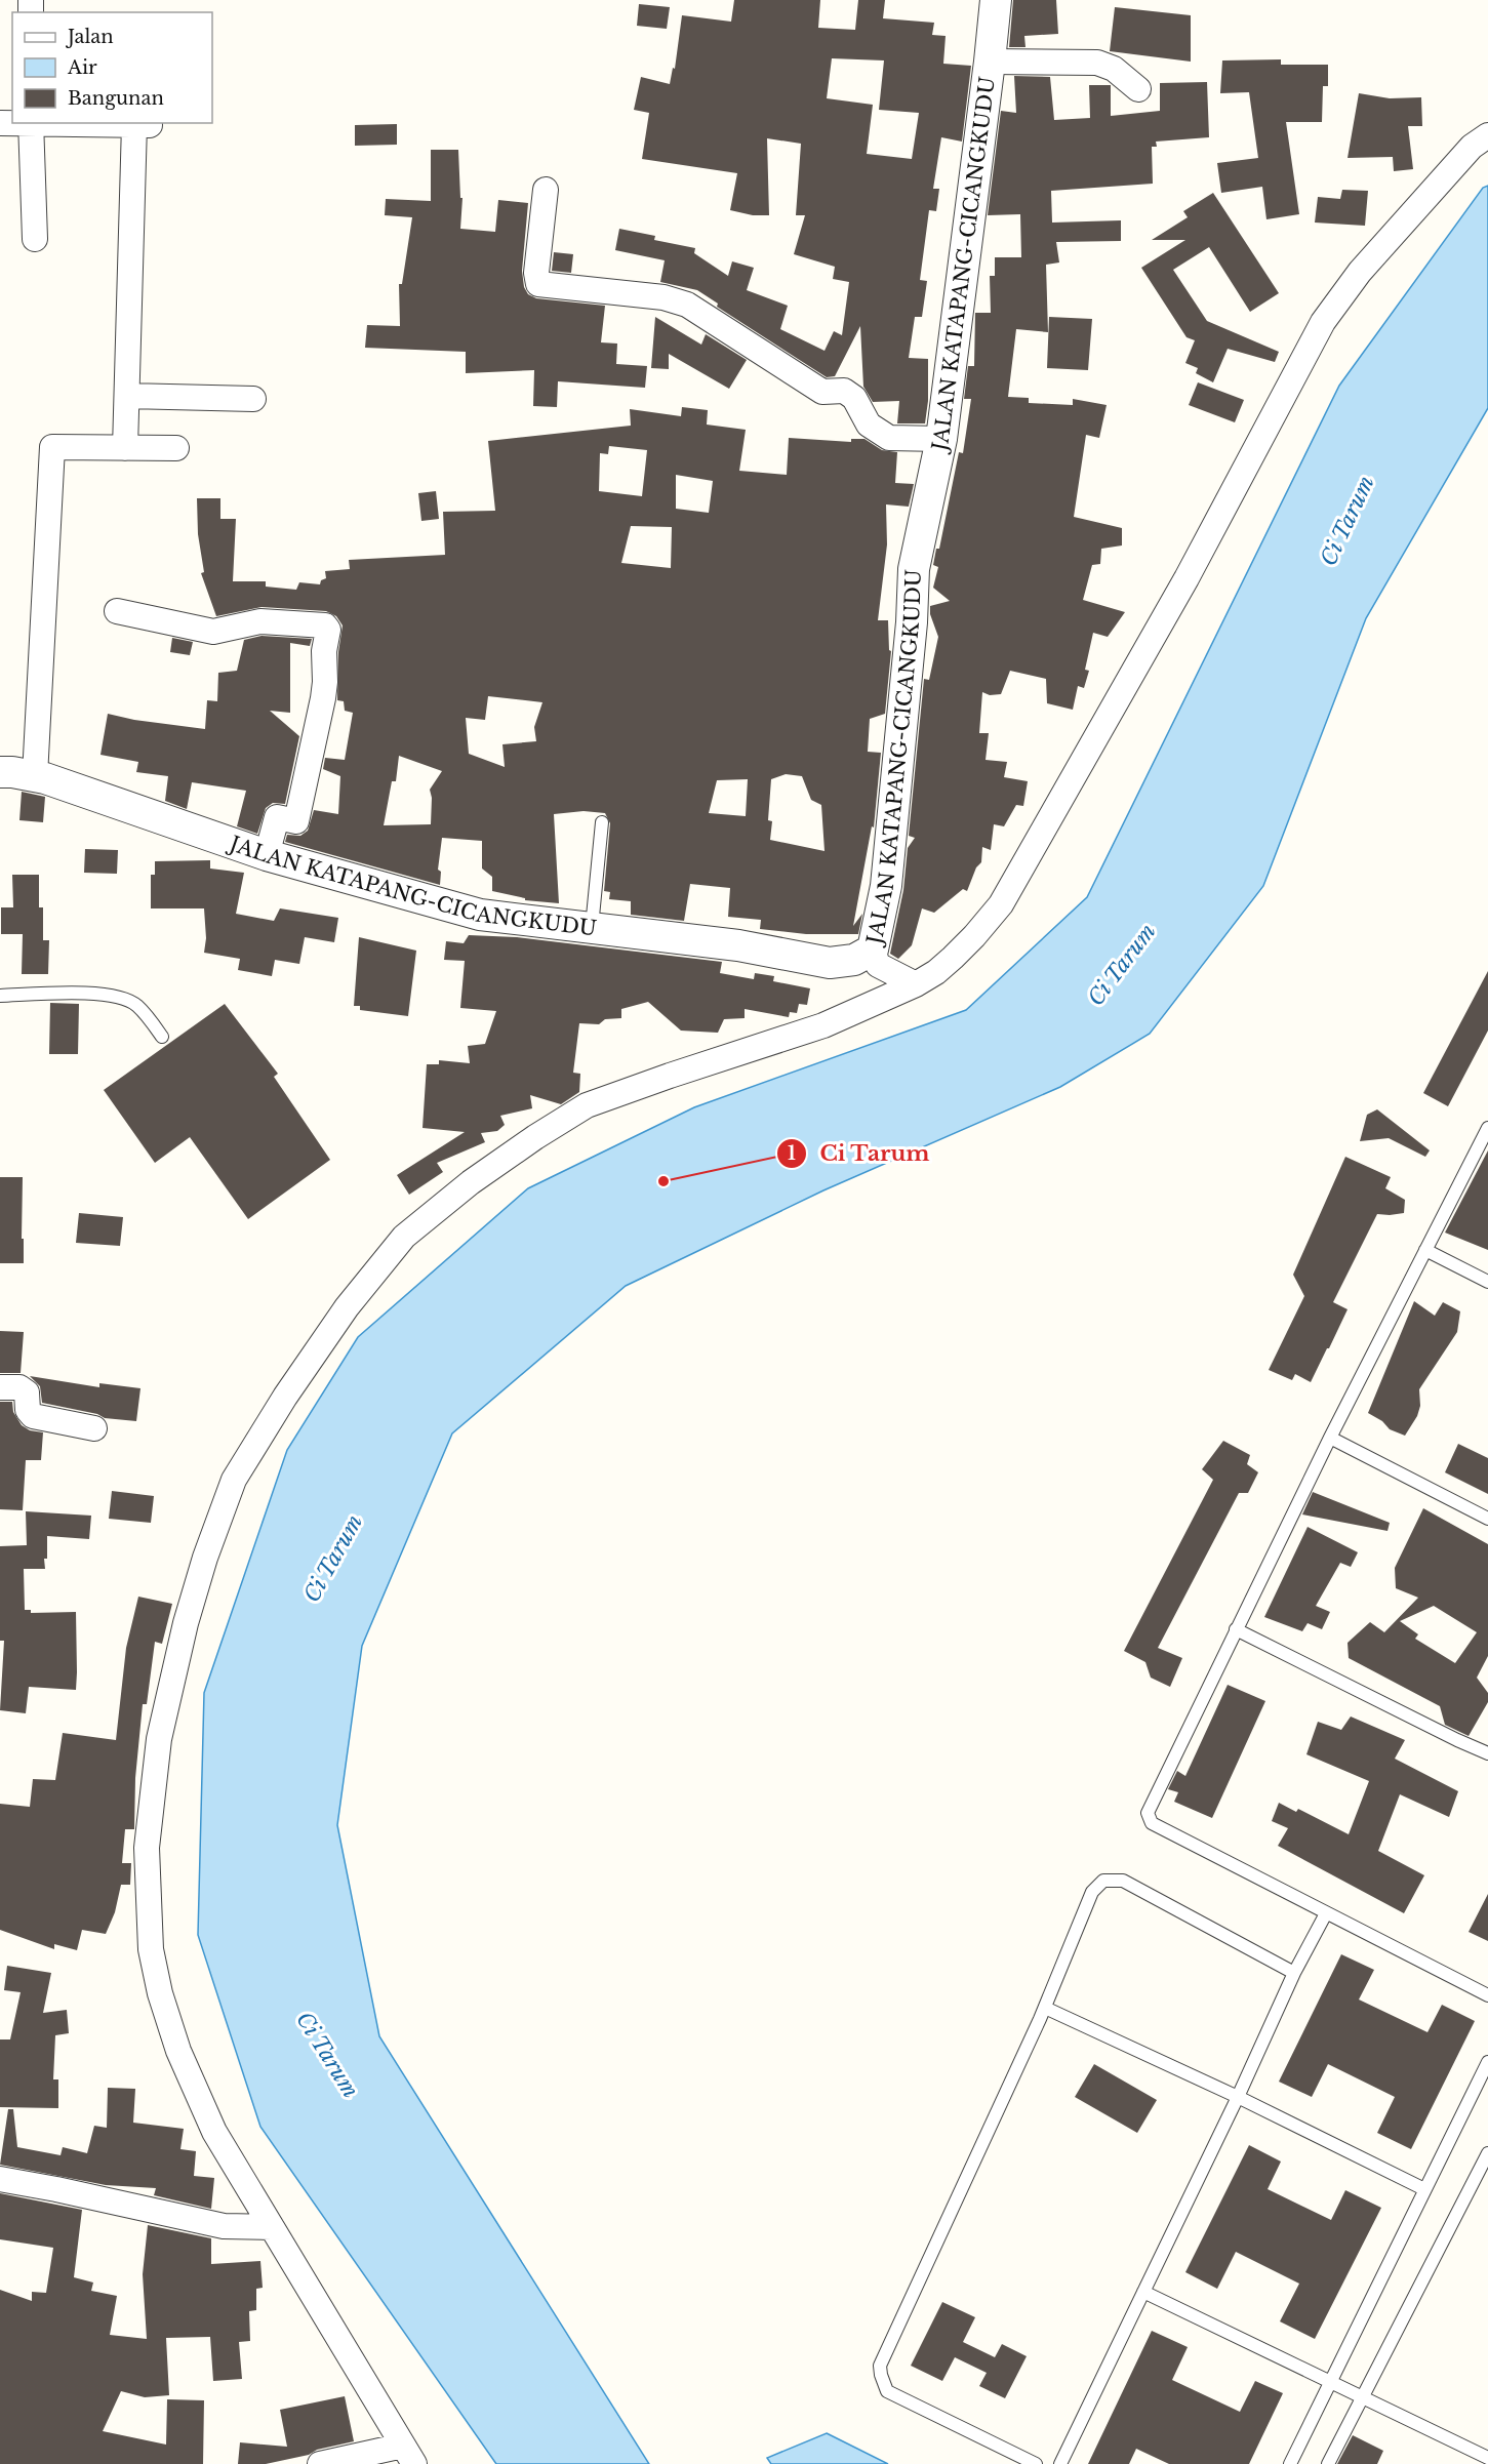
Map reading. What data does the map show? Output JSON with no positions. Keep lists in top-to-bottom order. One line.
{"streets":{"street":["JALAN KATAPANG-CICANGKUDU"]},"water":["Ci Tarum"],"places":["Ci Tarum"],"legend":["Jalan","Air","Bangunan"]}
